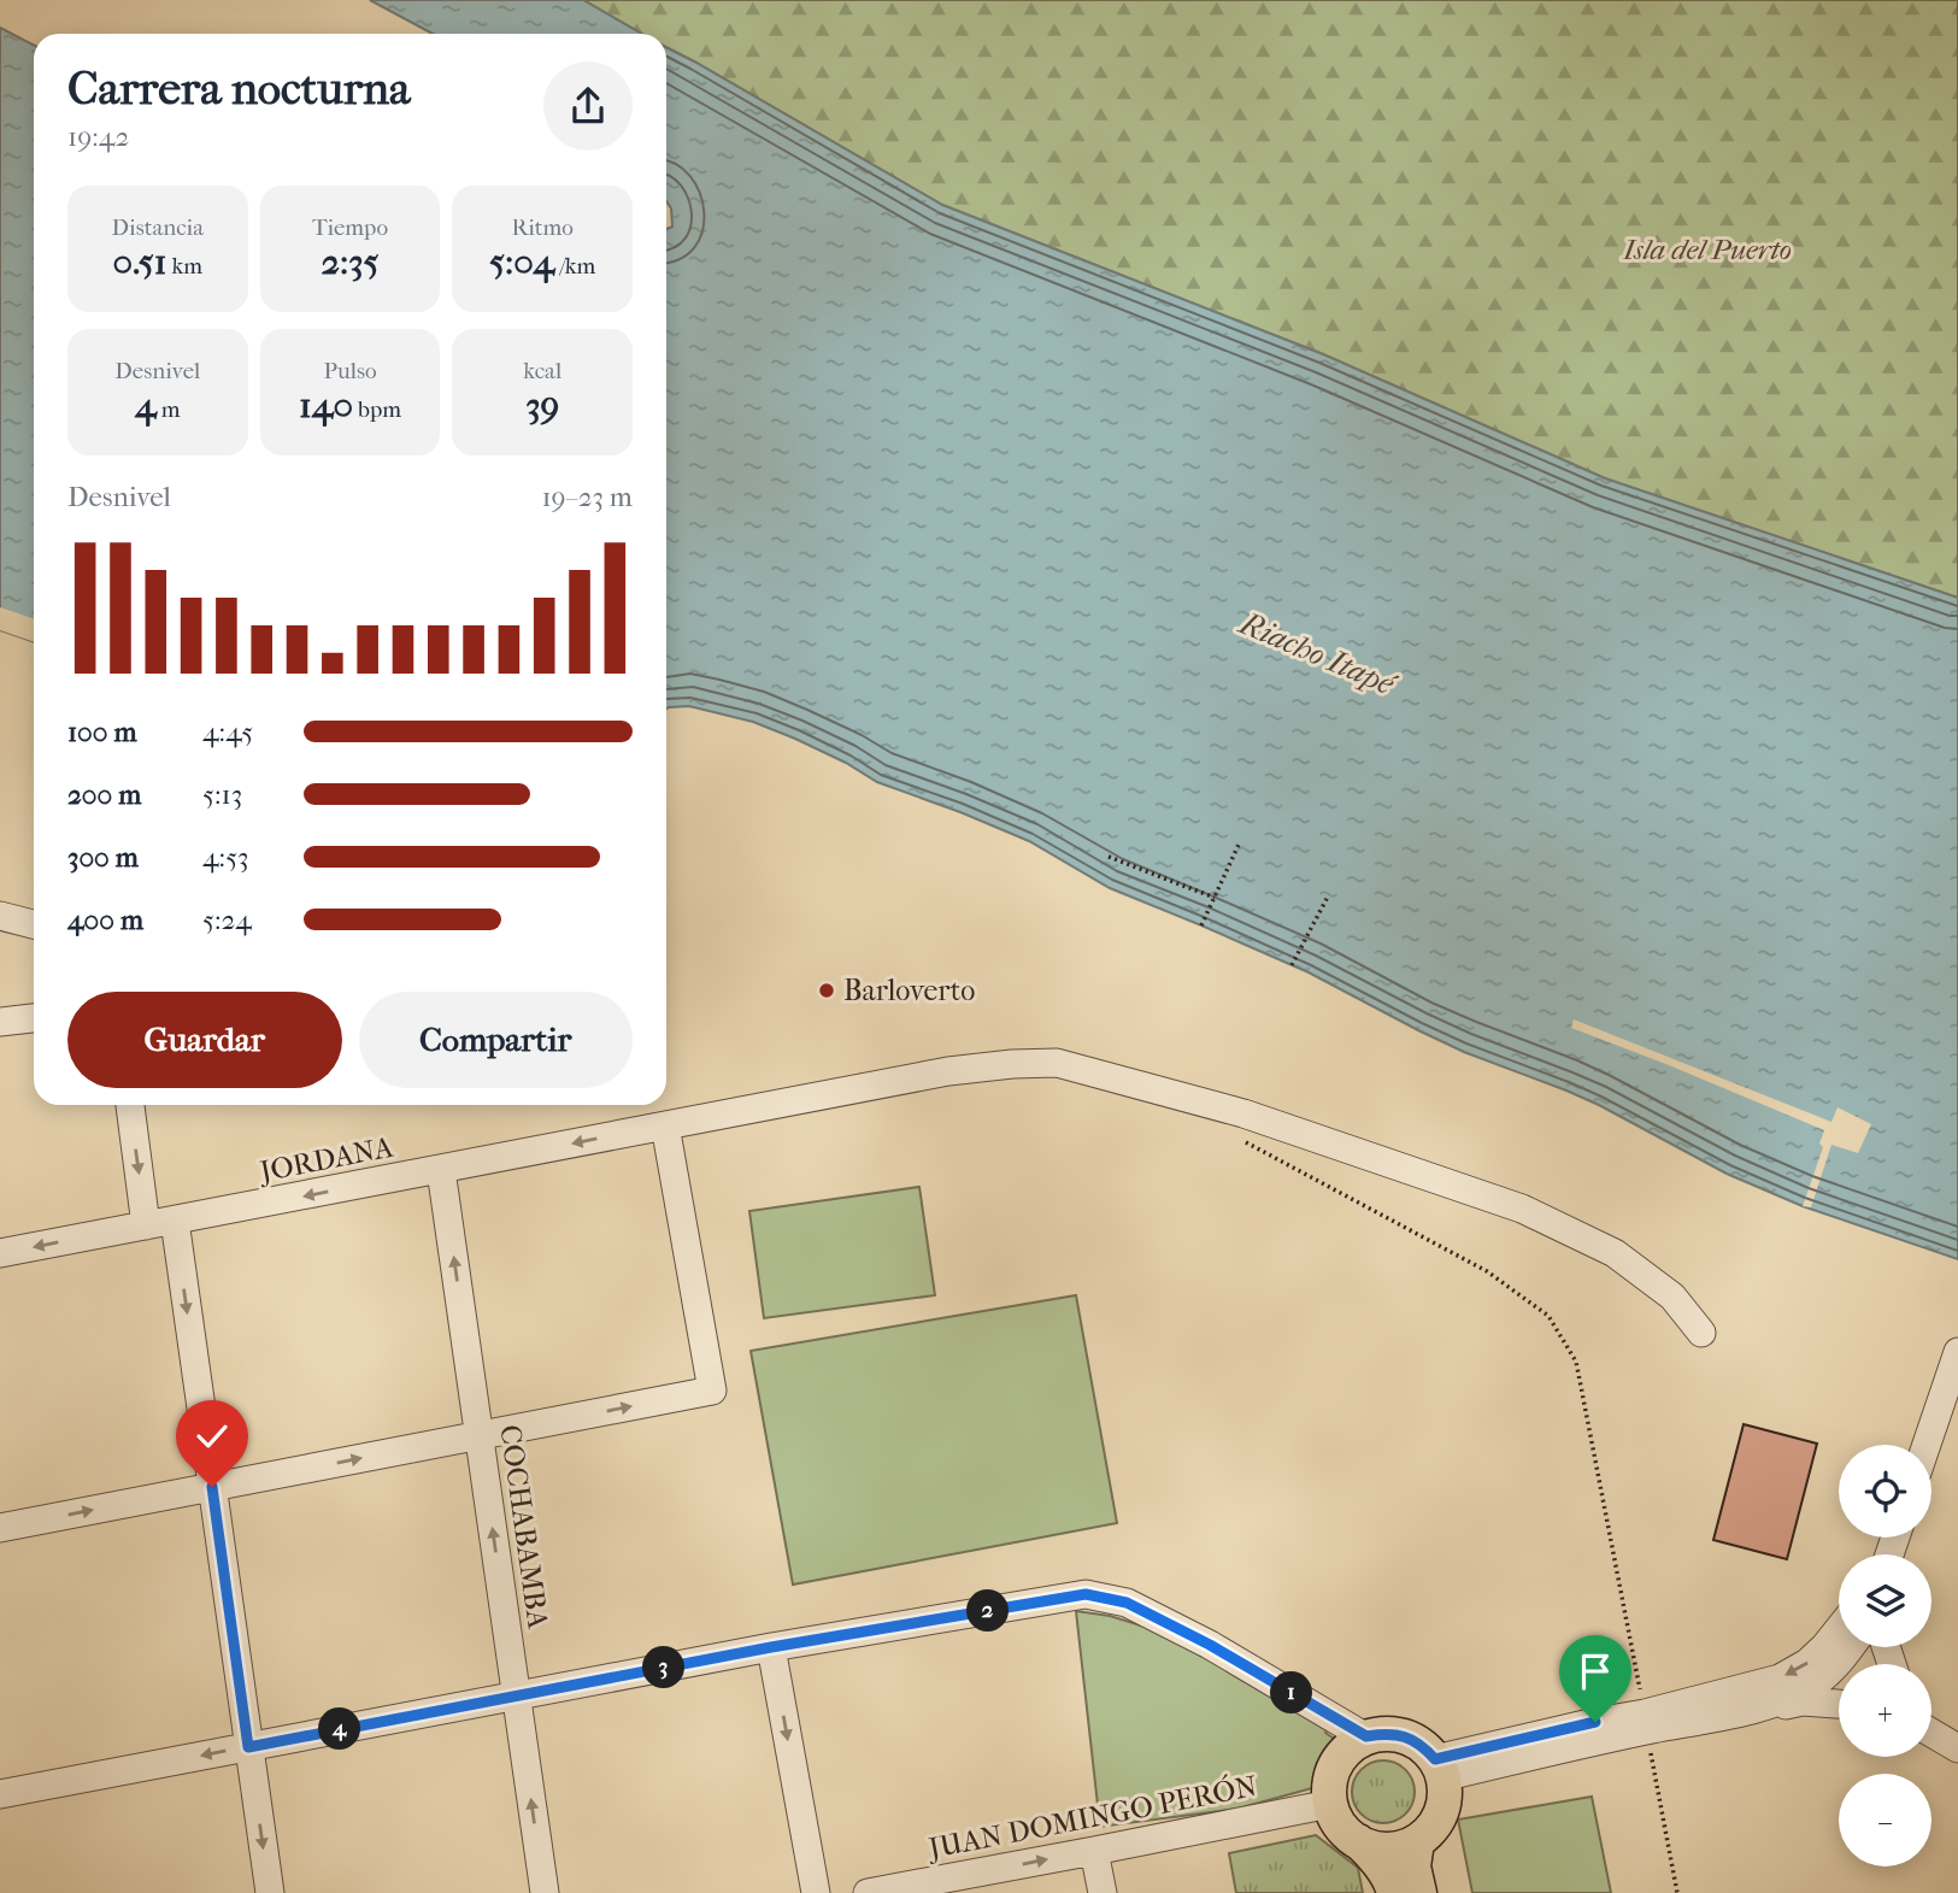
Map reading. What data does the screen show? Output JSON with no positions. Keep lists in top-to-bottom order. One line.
{"streets":{"street":["JORDANA","COCHABAMBA","JUAN DOMINGO PERÓN"]},"crossings":[["JORDANA","COCHABAMBA"]],"one_way":["JORDANA","COCHABAMBA","JUAN DOMINGO PERÓN"],"water":["Riacho Itapé"],"parks":["Isla del Puerto"],"places":["Barloverto"],"page":{"heading":["Carrera nocturna","19:42"],"stats":[["Distancia","0.51 km"],["Tiempo","2:35"],["Ritmo","5:04 /km"],["Desnivel","4 m"],["Pulso","140 bpm"],["kcal","39"]],"chart":["Desnivel","19–23 m"],"list":[{"name":"100 m","note":"4:45"},{"name":"200 m","note":"5:13"},{"name":"300 m","note":"4:53"},{"name":"400 m","note":"5:24"}],"buttons":["Guardar","Compartir"],"map_buttons":["+","−"],"pins":["2","3","1","4"]}}
